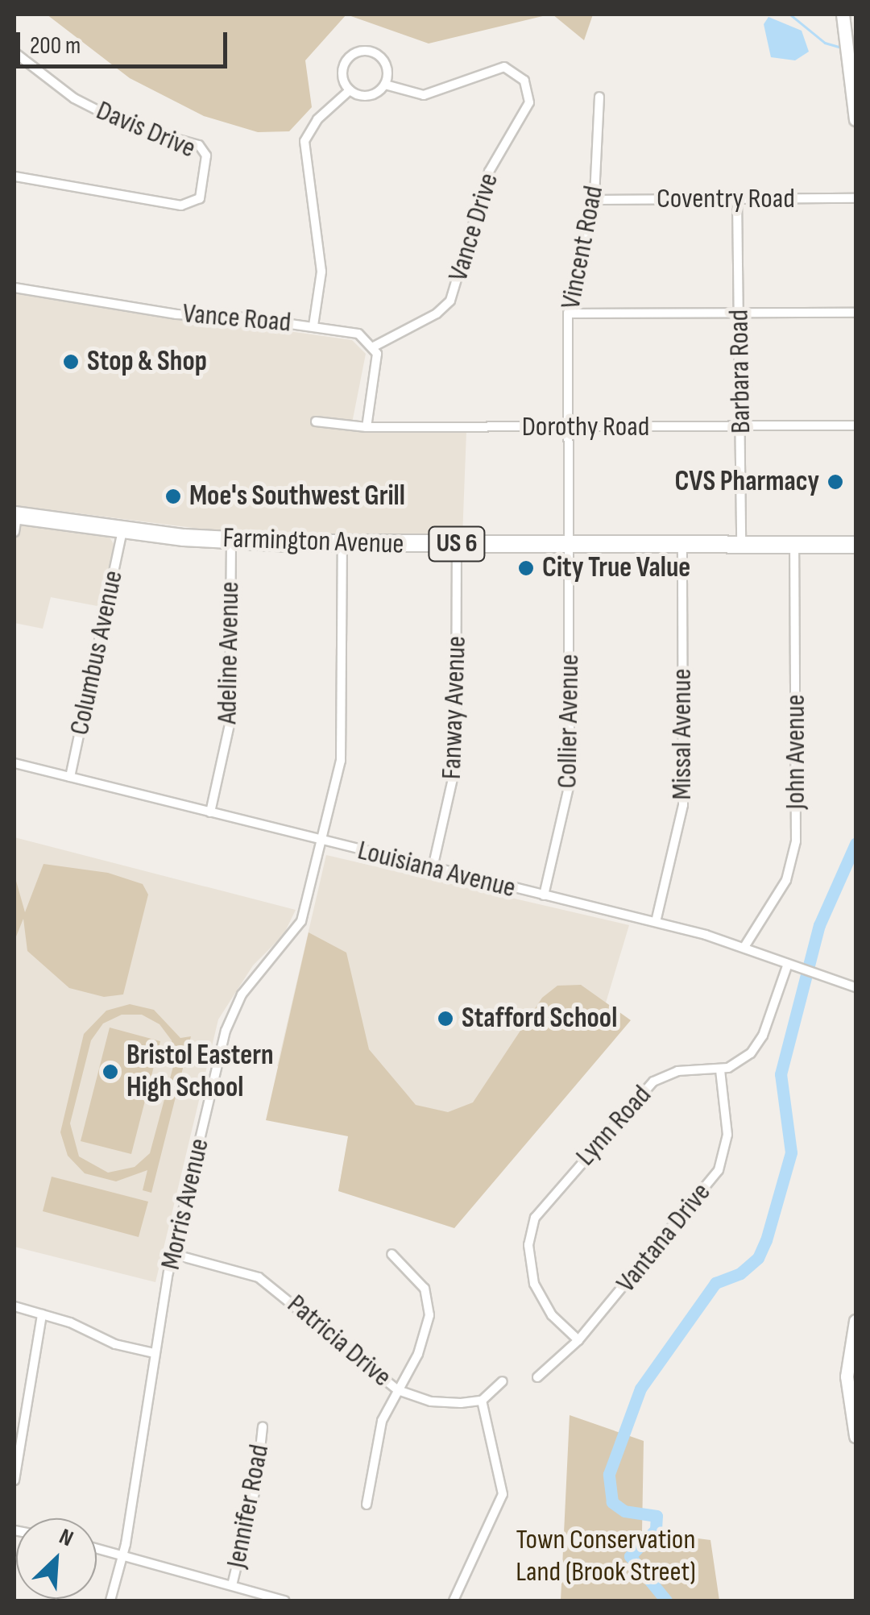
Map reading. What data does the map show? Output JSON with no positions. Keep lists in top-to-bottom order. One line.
{"streets":{"highway":["Farmington Avenue","US 6"],"street":["Davis Drive","Coventry Road","Vance Drive","Vincent Road","Vance Road","Barbara Road","Dorothy Road","Columbus Avenue","Adeline Avenue","Fanway Avenue","Collier Avenue","Missal Avenue","John Avenue","Louisiana Avenue","Lynn Road","Morris Avenue","Vantana Drive","Patricia Drive","Jennifer Road"]},"crossings":[["Coventry Road","Vincent Road"],["Coventry Road","Barbara Road"],["Vance Drive","Vance Road"],["Vincent Road","Dorothy Road"],["Vincent Road","Farmington Avenue"],["Vincent Road","Collier Avenue"],["Barbara Road","Dorothy Road"],["Barbara Road","Farmington Avenue"],["Farmington Avenue","Columbus Avenue"],["Farmington Avenue","Adeline Avenue"],["Farmington Avenue","Fanway Avenue"],["Farmington Avenue","Collier Avenue"],["Farmington Avenue","Missal Avenue"],["Farmington Avenue","John Avenue"],["Farmington Avenue","Morris Avenue"],["Columbus Avenue","Louisiana Avenue"],["Adeline Avenue","Louisiana Avenue"],["Fanway Avenue","Louisiana Avenue"],["Collier Avenue","Louisiana Avenue"],["Missal Avenue","Louisiana Avenue"],["John Avenue","Louisiana Avenue"],["Louisiana Avenue","Morris Avenue"],["Lynn Road","Vantana Drive"],["Morris Avenue","Patricia Drive"]],"parks":["Town Conservation Land (Brook Street)"],"places":["Stop & Shop","CVS Pharmacy","Moe's Southwest Grill","City True Value","Stafford School","Bristol Eastern High School"],"scale_bar":"200 m","north":"top right"}
